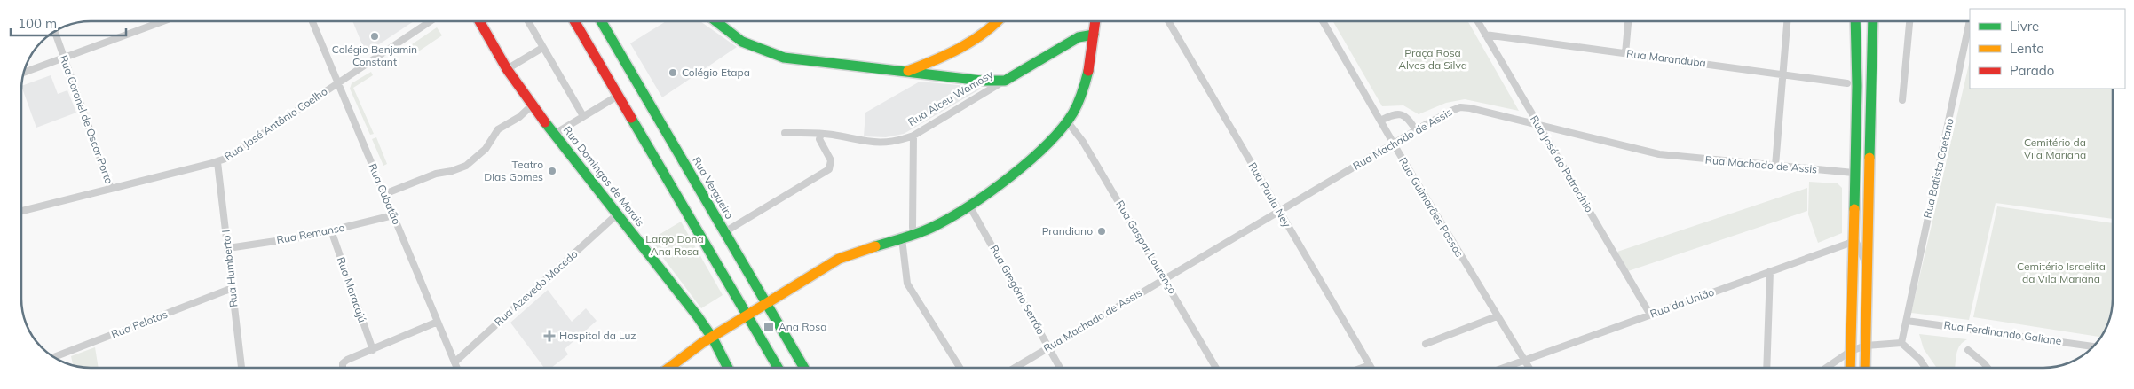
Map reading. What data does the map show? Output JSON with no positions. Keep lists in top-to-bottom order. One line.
{"streets":{"street":["Rua Maranduba","Rua Alceu Wamosy","Rua Coronel de Oscar Porto","Rua José Antônio Coelho","Rua Machado de Assis","Rua José do Patrocínio","Rua Batista Caetano","Rua Domingos de Morais","Rua Vergueiro","Rua Cubatão","Rua Paula Ney","Rua Guimarães Passos","Rua Remanso","Rua Gaspar Lourenço","Rua Humberto I","Rua Azevedo Macedo","Rua Maracajú","Rua Gregório Serrão","Rua da União","Rua Pelotas","Rua Ferdinando Galiane"]},"crossings":[["Rua Maranduba","Rua José do Patrocínio"],["Rua Coronel de Oscar Porto","Rua José Antônio Coelho"],["Rua José Antônio Coelho","Rua Cubatão"],["Rua José Antônio Coelho","Rua Humberto I"],["Rua Machado de Assis","Rua José do Patrocínio"],["Rua Machado de Assis","Rua Paula Ney"],["Rua Machado de Assis","Rua Guimarães Passos"],["Rua Machado de Assis","Rua Gaspar Lourenço"],["Rua Machado de Assis","Rua Gregório Serrão"],["Rua José do Patrocínio","Rua da União"],["Rua Batista Caetano","Rua Ferdinando Galiane"],["Rua Domingos de Morais","Rua Azevedo Macedo"],["Rua Cubatão","Rua Remanso"],["Rua Cubatão","Rua Azevedo Macedo"],["Rua Guimarães Passos","Rua da União"],["Rua Remanso","Rua Humberto I"],["Rua Remanso","Rua Maracajú"],["Rua Humberto I","Rua Pelotas"]],"parks":["Praça Rosa Alves da Silva","Cemitério da Vila Mariana","Largo Dona Ana Rosa","Cemitério Israelita da Vila Mariana"],"places":{"other":["Colégio Benjamin Constant","Colégio Etapa","Teatro Dias Gomes","Prandiano"],"transit":["Ana Rosa"],"health":["Hospital da Luz"]},"legend":["Livre","Lento","Parado"],"scale_bar":"100 m"}
